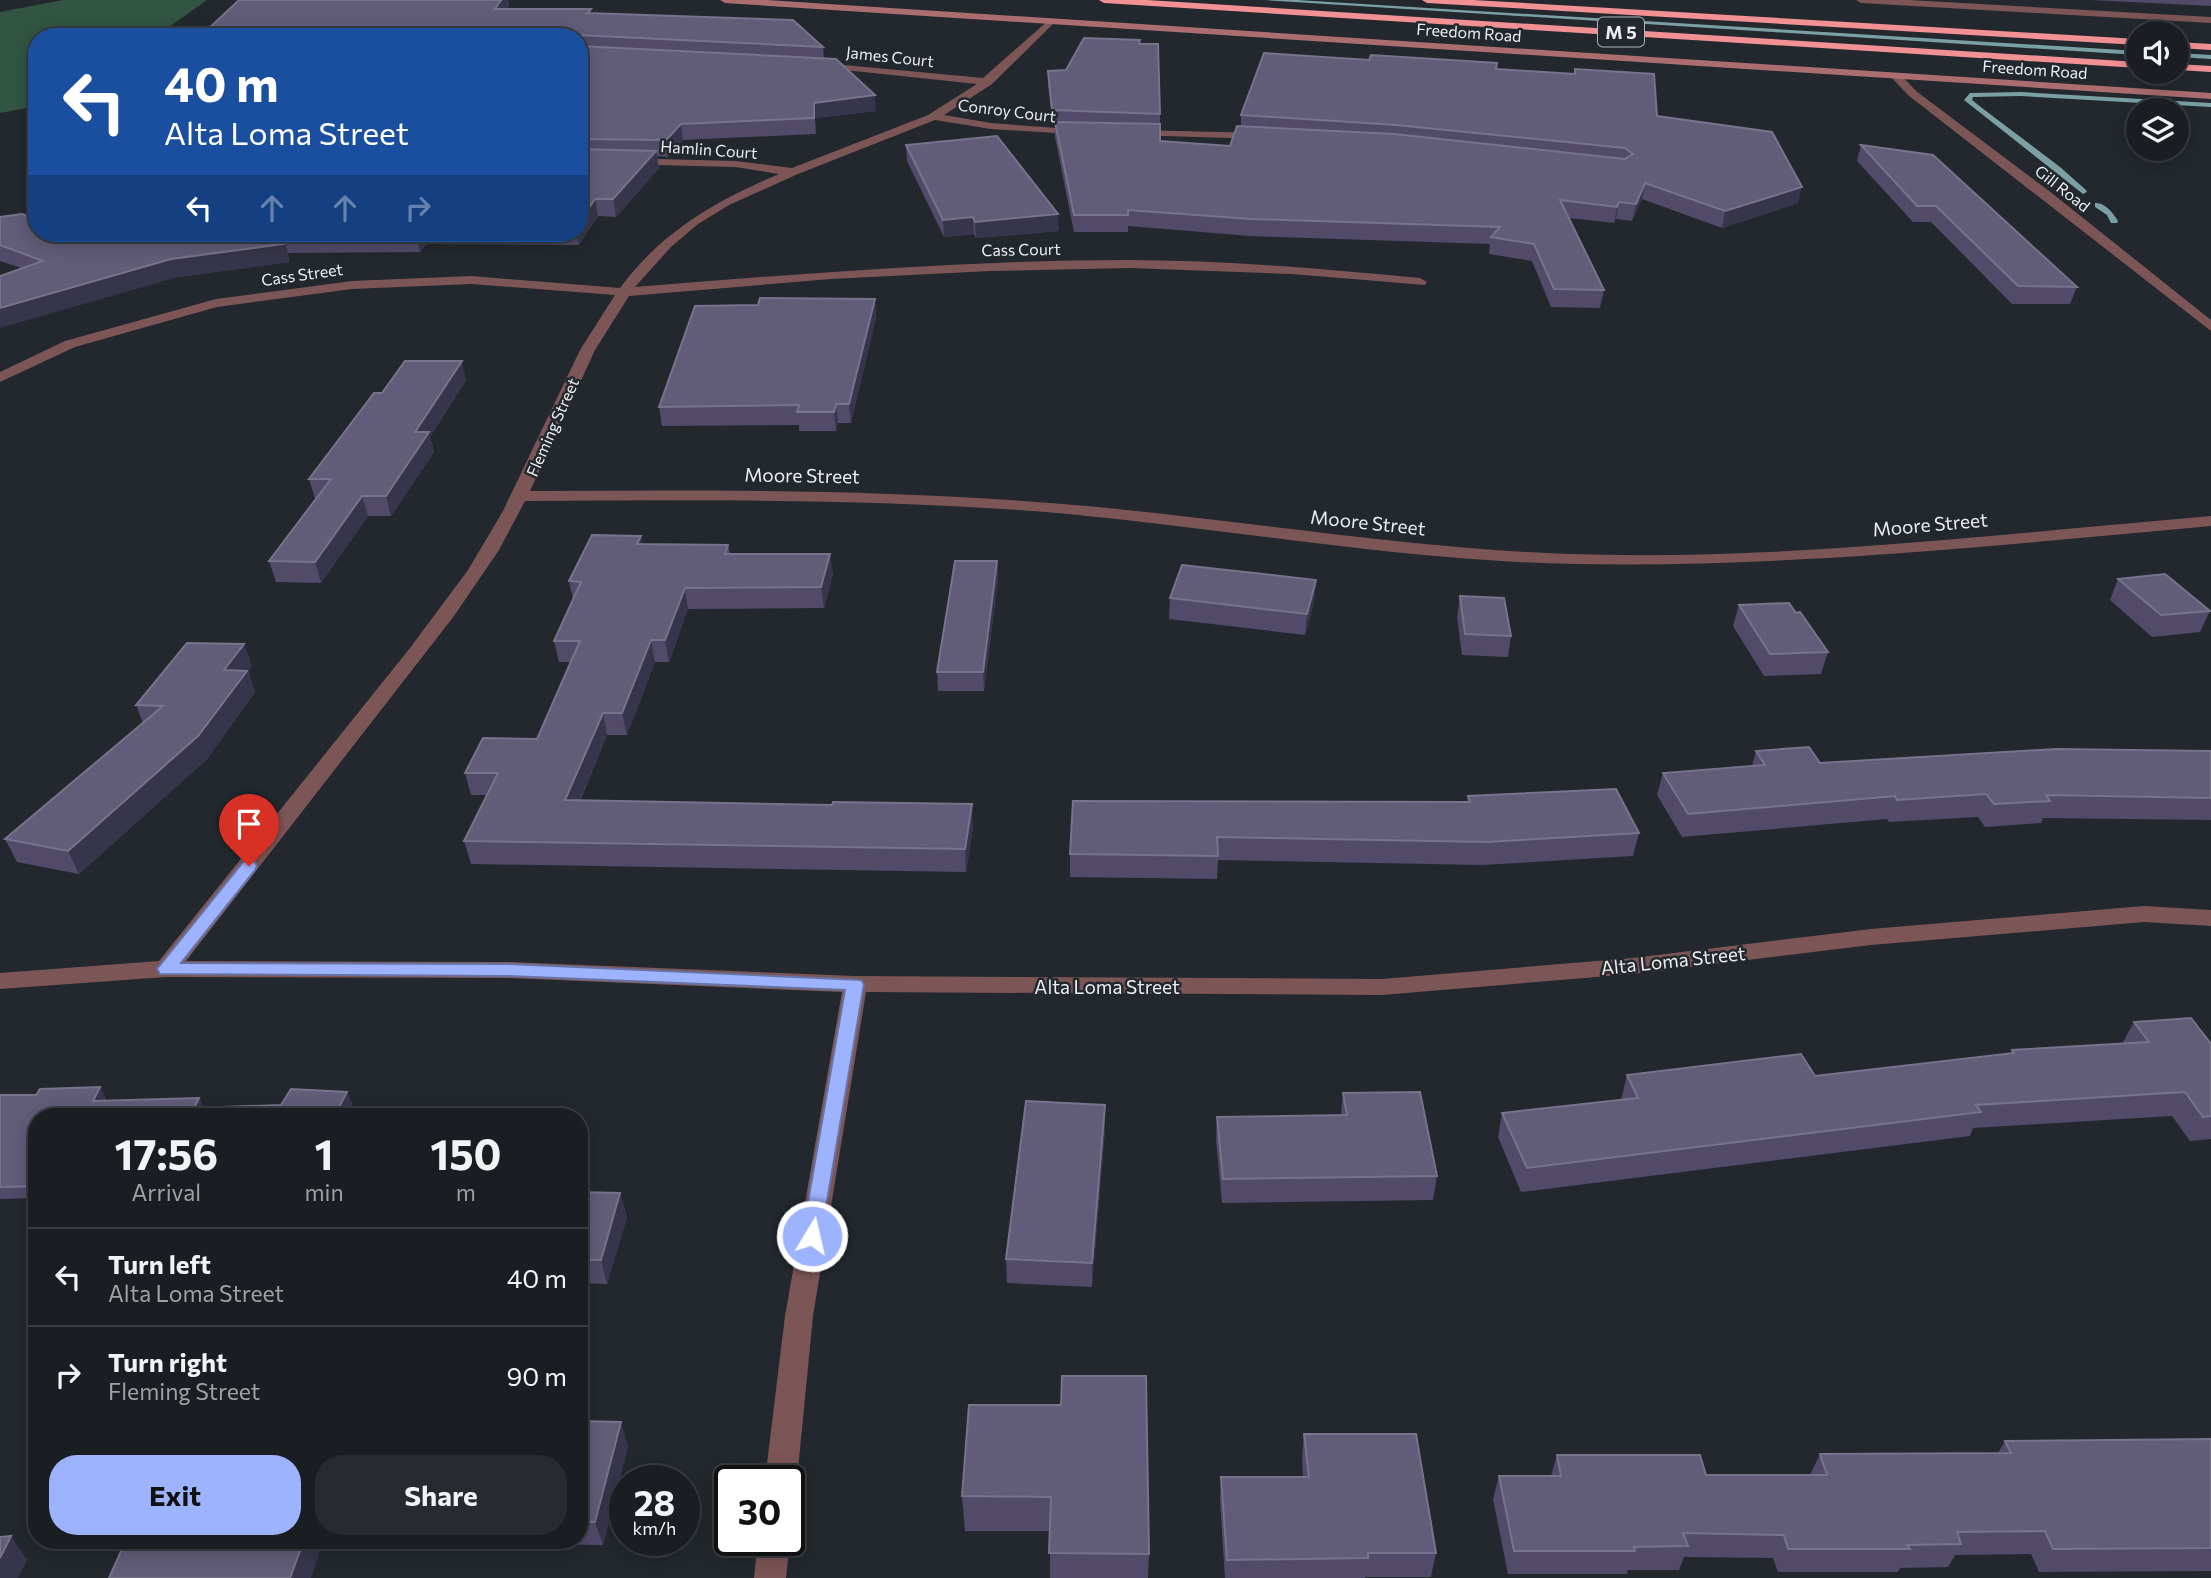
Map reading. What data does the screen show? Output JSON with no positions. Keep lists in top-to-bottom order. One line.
{"streets":{"highway":["M 5"],"street":["Freedom Road","James Court","Conroy Court","Hamlin Court","Gill Road","Cass Court","Cass Street","Fleming Street","Moore Street","Alta Loma Street"]},"crossings":[["Freedom Road","Gill Road"],["Freedom Road","Fleming Street"],["James Court","Fleming Street"],["Conroy Court","Fleming Street"],["Hamlin Court","Fleming Street"],["Cass Court","Cass Street"],["Cass Court","Fleming Street"],["Cass Street","Fleming Street"],["Fleming Street","Moore Street"],["Fleming Street","Alta Loma Street"]],"page":{"turn":["40 m","Alta Loma Street"],"eta":["17:56","Arrival","1","min","150","m"],"list":[{"name":"Turn left","note":"Alta Loma Street","value":"40 m"},{"name":"Turn right","note":"Fleming Street","value":"90 m"}],"buttons":["Exit","Share"],"speed":"28 km/h","limit":"30"}}
